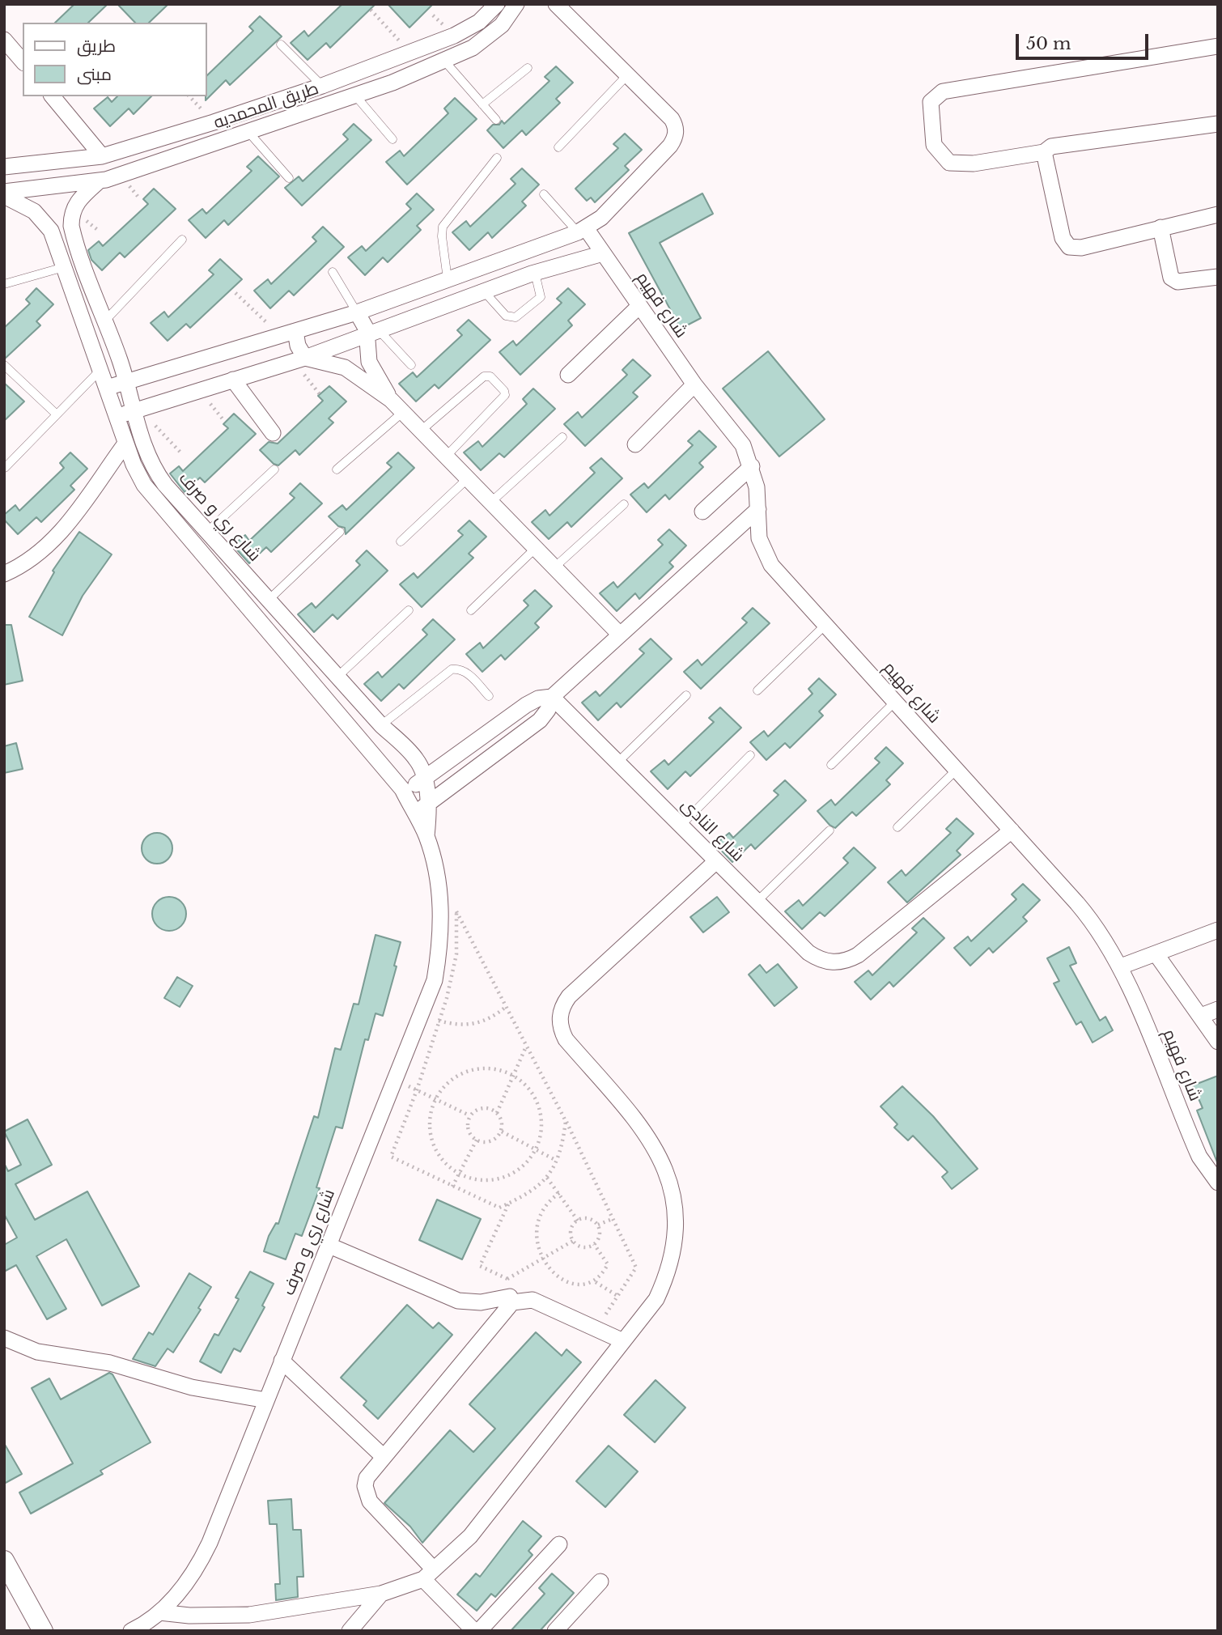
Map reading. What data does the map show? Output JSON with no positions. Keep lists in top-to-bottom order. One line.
{"streets":{"street":["طريق المحمديه","شارع فهيم","شارع ري و صرف","شارع النادى"]},"crossings":[["طريق المحمديه","شارع ري و صرف"],["شارع فهيم","شارع النادى"]],"legend":["طريق","مبنى"],"scale_bar":"50 m"}
